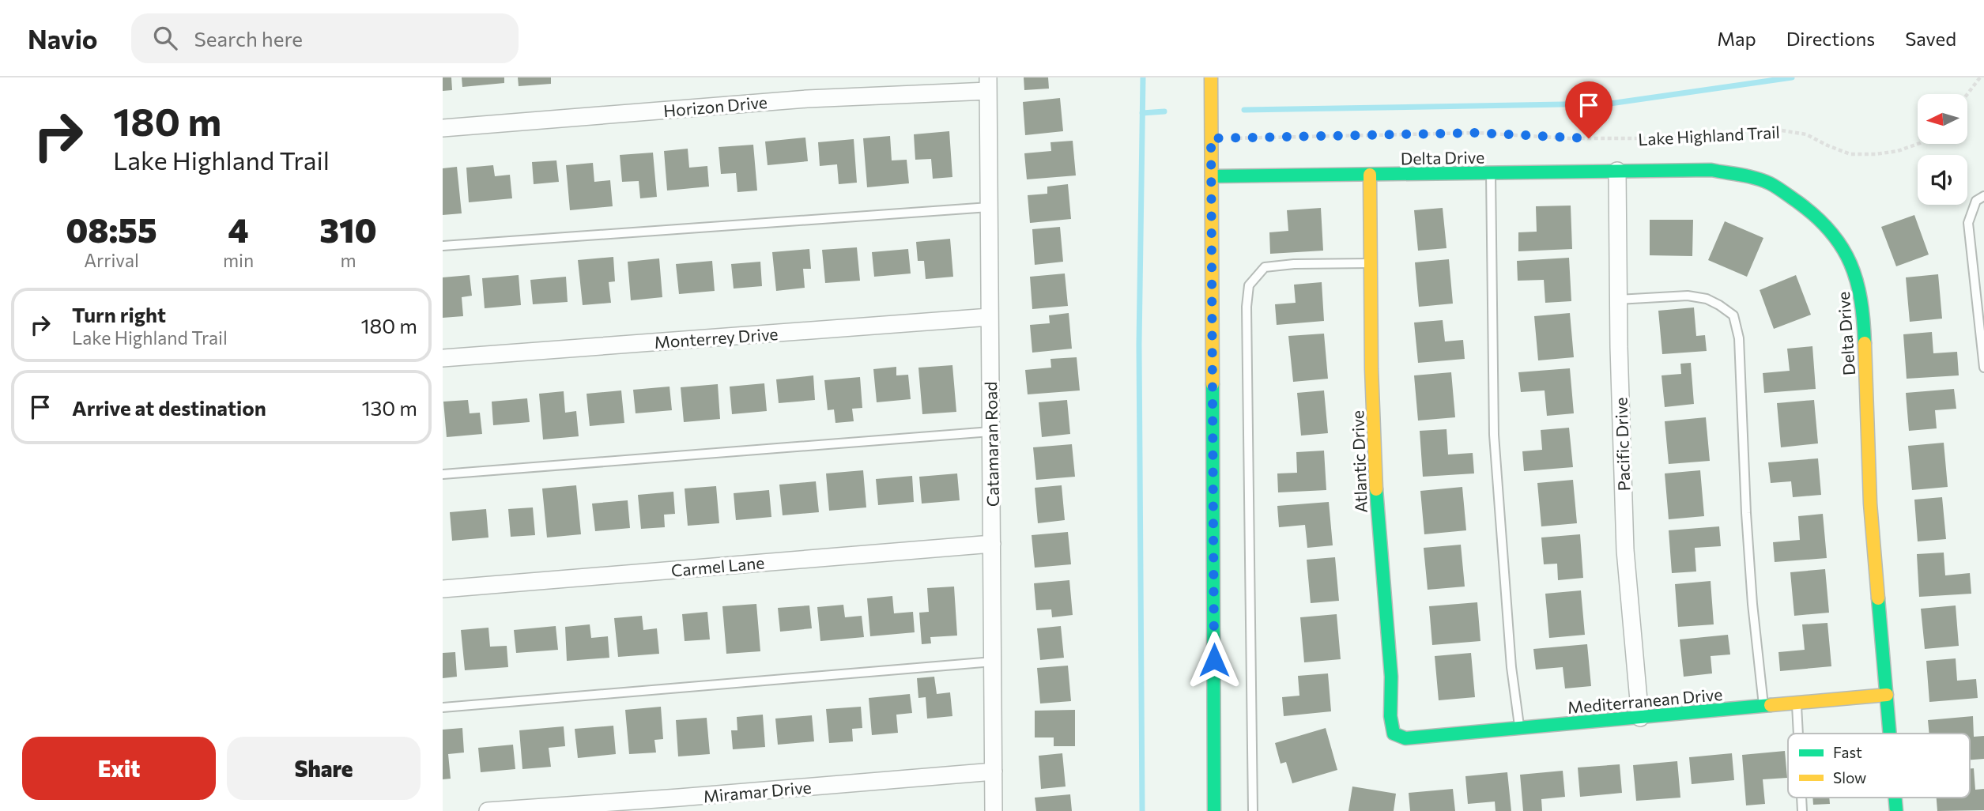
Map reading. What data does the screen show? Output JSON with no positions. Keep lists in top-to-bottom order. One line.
{"streets":{"street":["Horizon Drive","Delta Drive","Monterrey Drive","Catamaran Road","Pacific Drive","Atlantic Drive","Carmel Lane","Mediterranean Drive","Miramar Drive"],"path":["Lake Highland Trail"]},"crossings":[["Horizon Drive","Catamaran Road"],["Delta Drive","Pacific Drive"],["Delta Drive","Atlantic Drive"],["Delta Drive","Mediterranean Drive"],["Monterrey Drive","Catamaran Road"],["Catamaran Road","Carmel Lane"],["Catamaran Road","Miramar Drive"],["Pacific Drive","Mediterranean Drive"],["Atlantic Drive","Mediterranean Drive"]],"legend":["Fast","Slow"],"north":"left","page":{"header":"Navio","search":"Search here","nav":["Map","Directions","Saved"],"turn":["180 m","Lake Highland Trail"],"eta":["08:55","Arrival","4","min","310","m"],"list":[{"name":"Turn right","note":"Lake Highland Trail","value":"180 m"},{"name":"Arrive at destination","value":"130 m"}],"buttons":["Exit","Share"]}}
